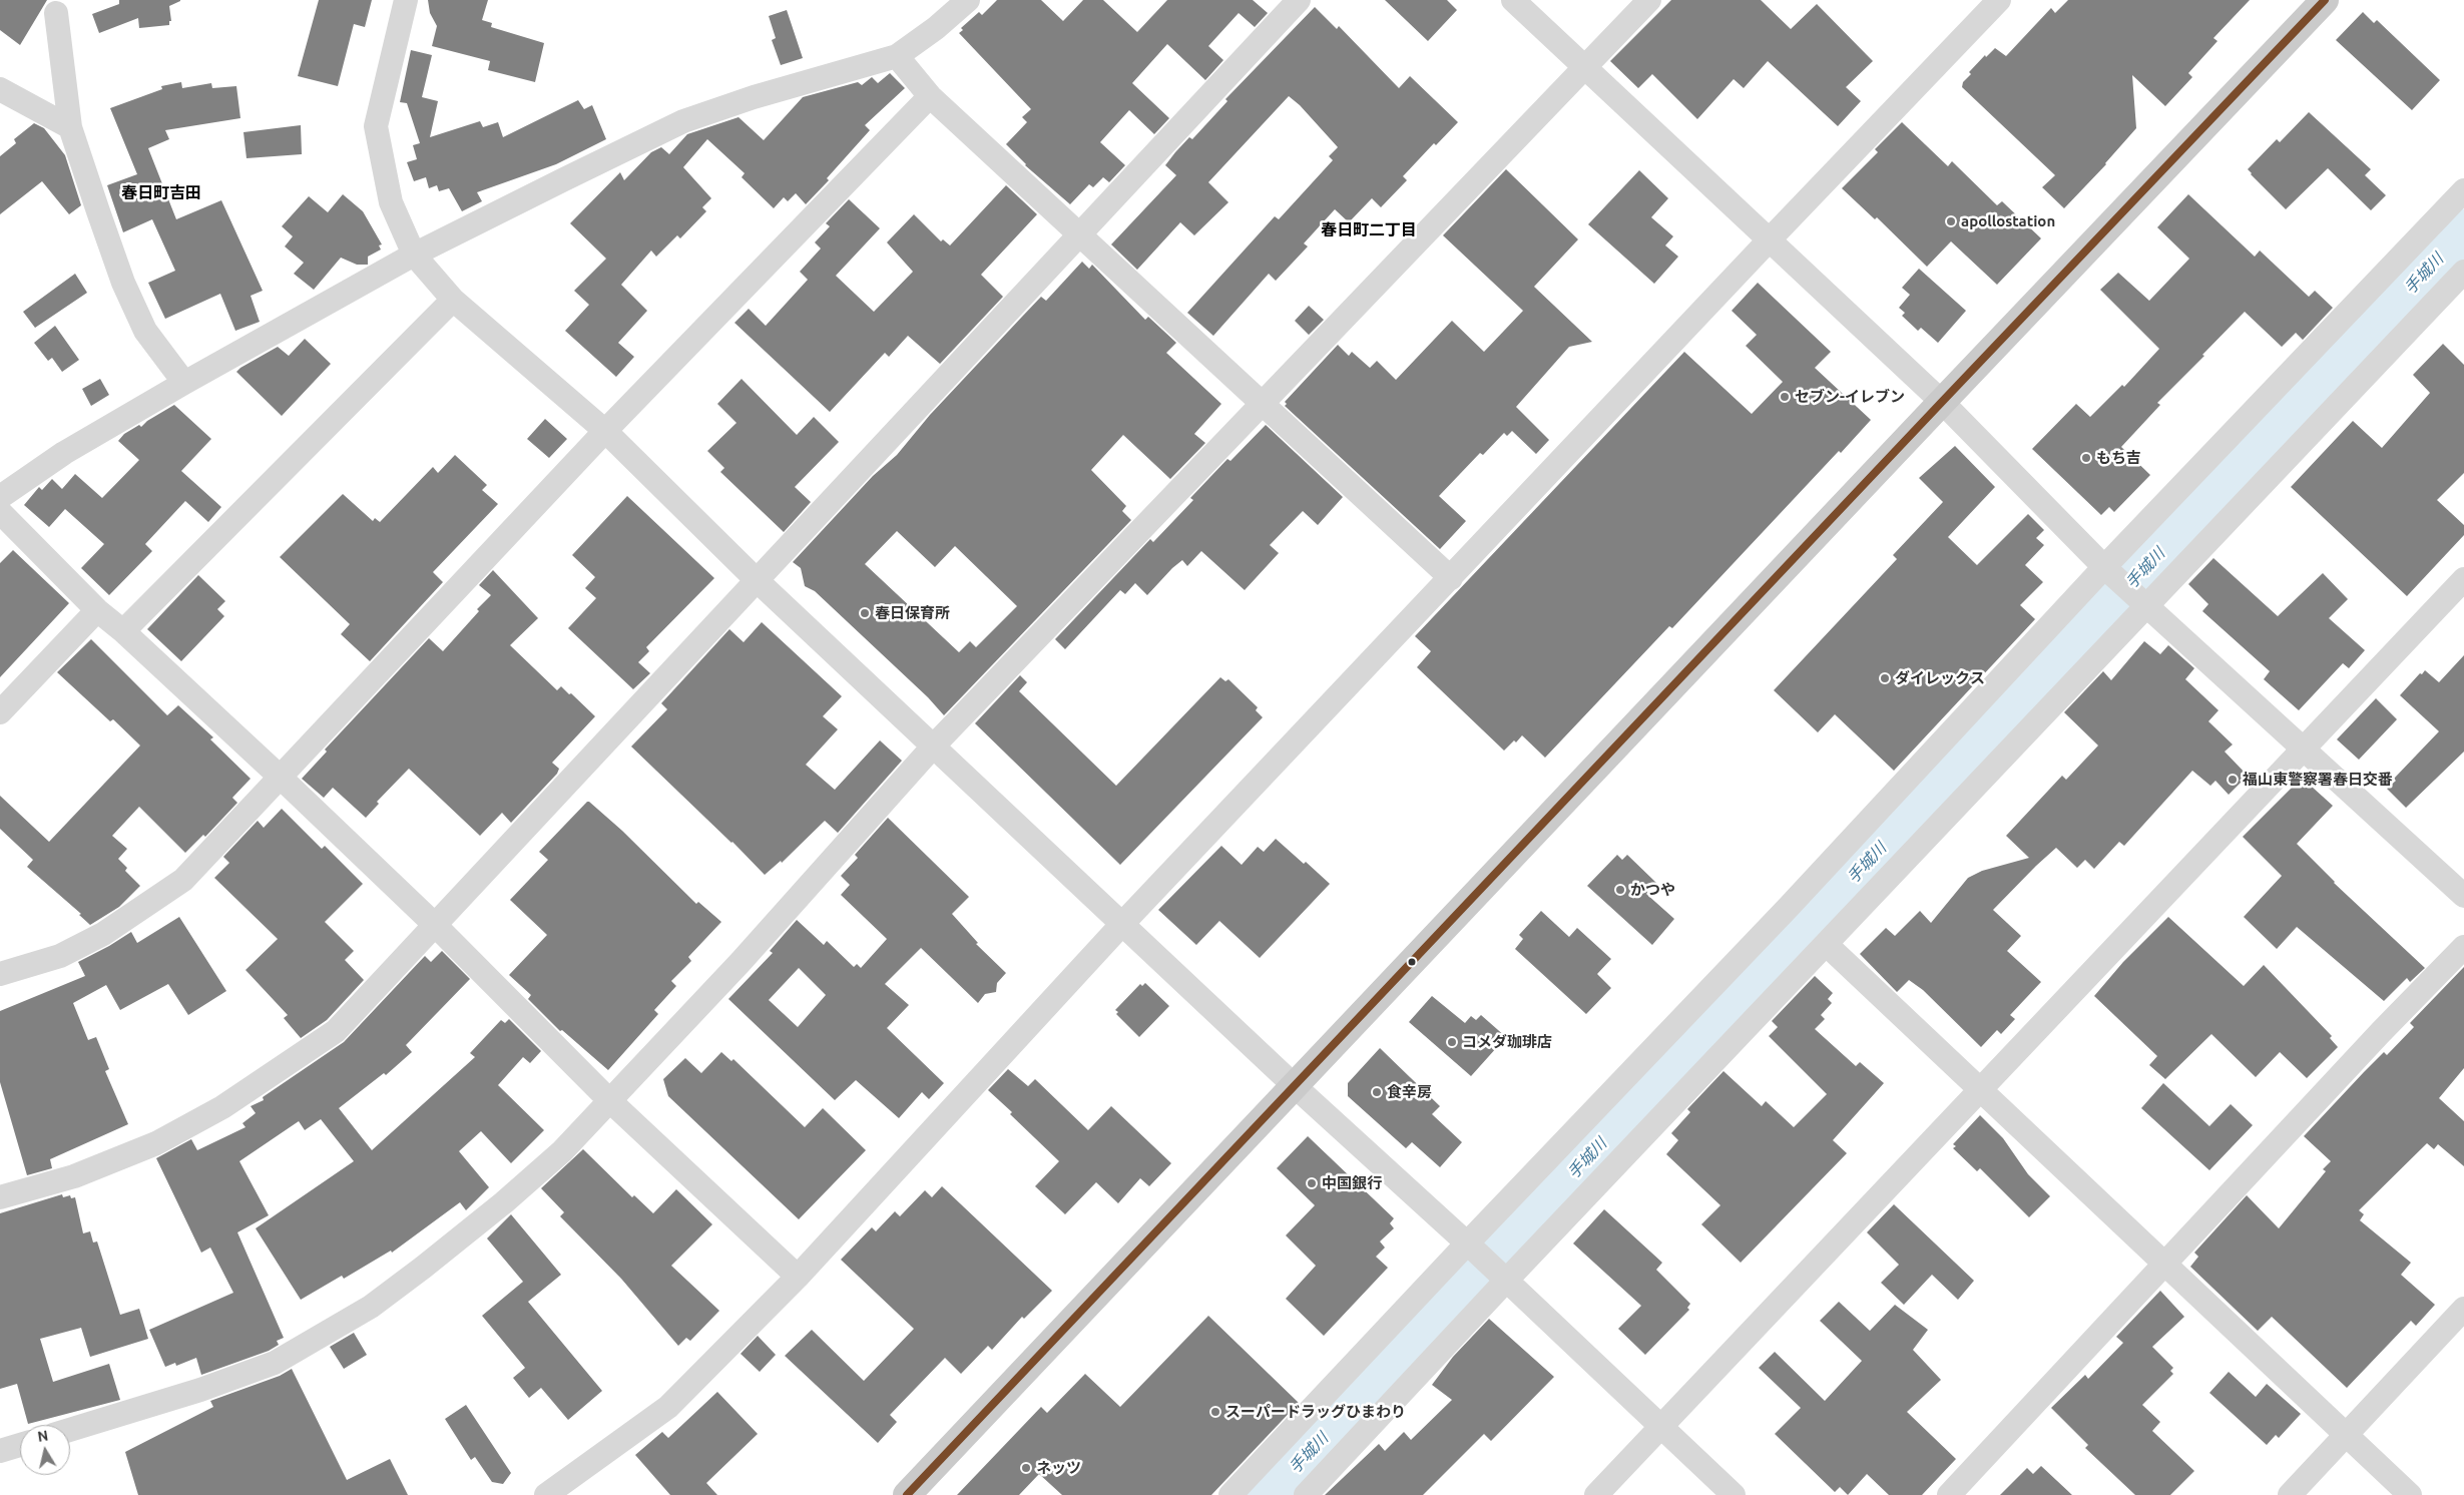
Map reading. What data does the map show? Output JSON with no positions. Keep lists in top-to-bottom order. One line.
{"districts":["春日町吉田","春日町二丁目"],"water":["手城川"],"places":["apollostation","セブン-イレブン","もち吉","春日保育所","ダイレックス","福山東警察署春日交番","かつや","コメダ珈琲店","食辛房","中国銀行","スーパードラッグひまわり","ネッツ"],"north":"top"}
